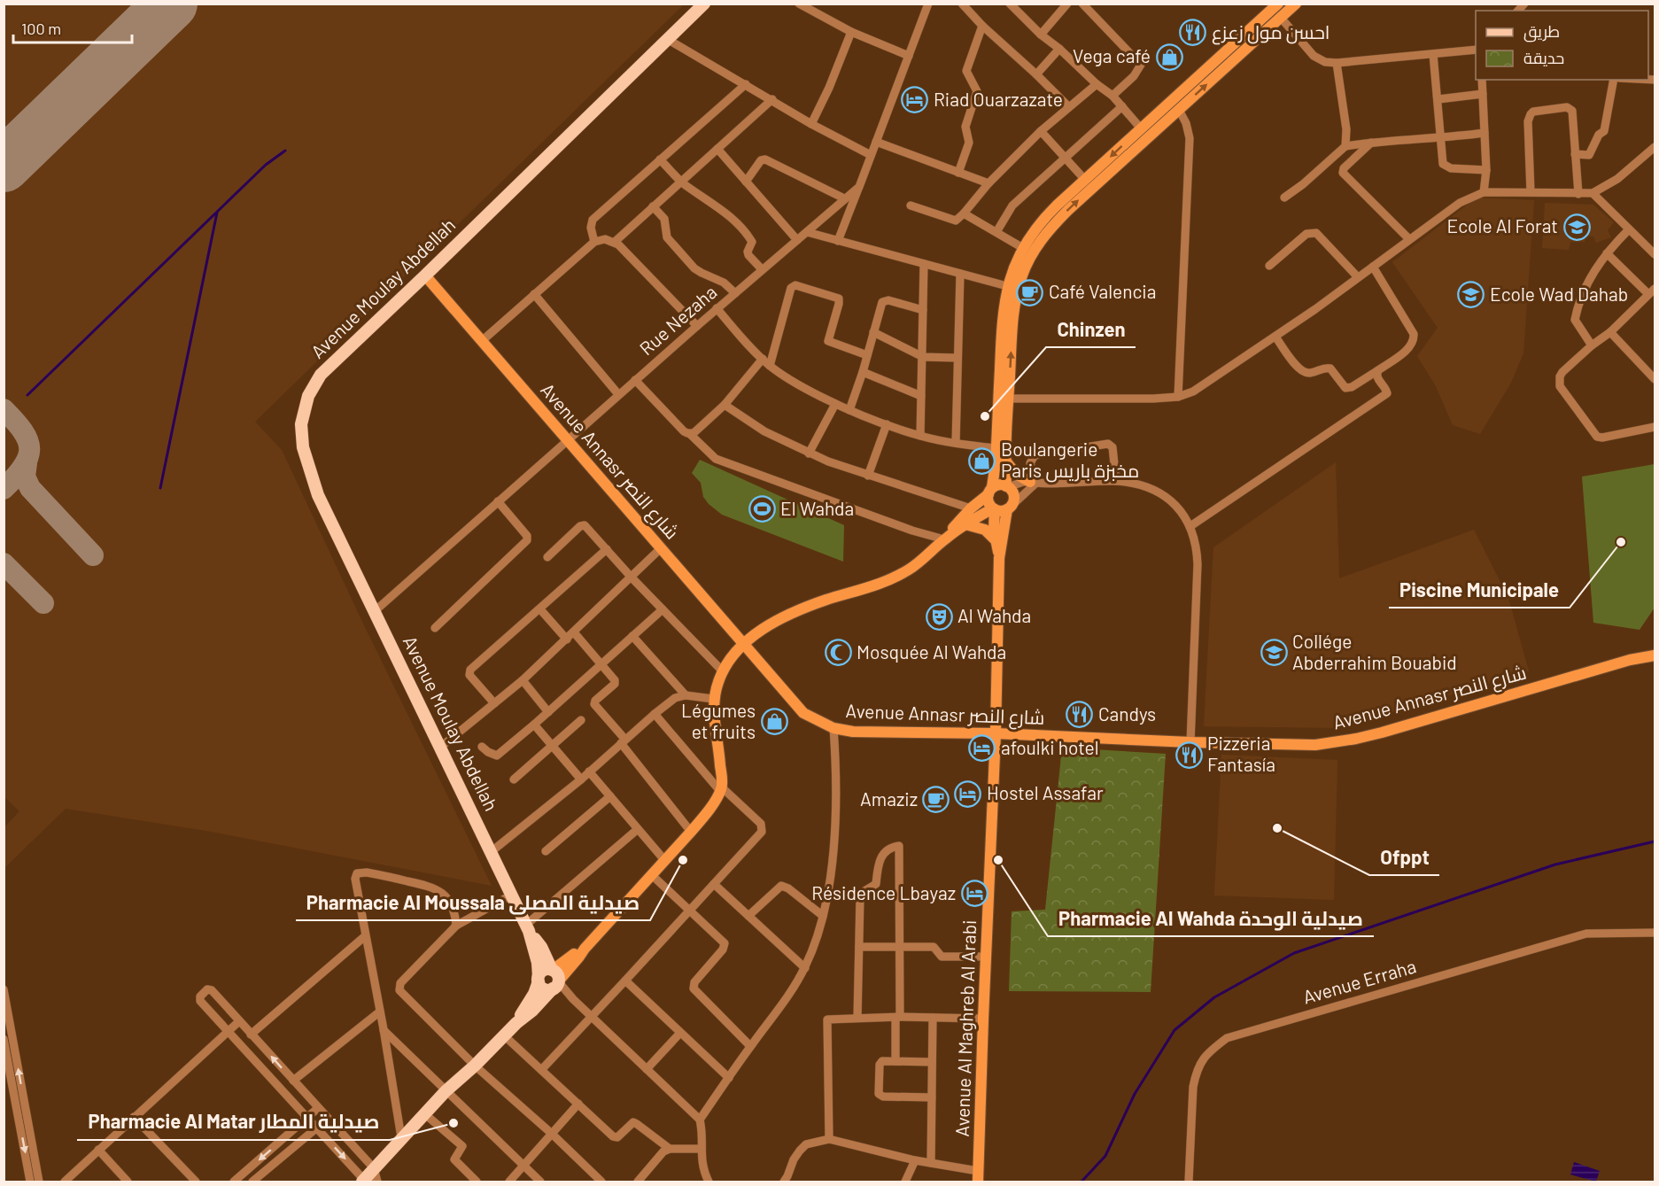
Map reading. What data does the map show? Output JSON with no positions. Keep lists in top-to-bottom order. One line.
{"streets":{"main road":["Avenue Moulay Abdellah"],"street":["Rue Nezaha","Avenue Annasr شارع النصر","Avenue Erraha","Avenue Al Maghreb Al Arabi"]},"crossings":[["Avenue Moulay Abdellah","Rue Nezaha"],["Avenue Moulay Abdellah","Avenue Annasr شارع النصر"],["Rue Nezaha","Avenue Annasr شارع النصر"],["Avenue Annasr شارع النصر","Avenue Al Maghreb Al Arabi"]],"places":{"restaurant":["احسن مول زعزع","Candys","Pizzeria Fantasía"],"shop":["Vega café","Boulangerie Paris مخبزة باريس","Légumes et fruits"],"hotel":["Riad Ouarzazate","afoulki hotel","Hostel Assafar","Résidence Lbayaz"],"school or university":["Ecole Al Forat","Ecole Wad Dahab","Collége Abderrahim Bouabid"],"cafe":["Café Valencia","Amaziz"],"other":["Chinzen","Piscine Municipale","Ofppt","Pharmacie Al Moussala صيدلية المصلى","Pharmacie Al Wahda صيدلية الوحدة","Pharmacie Al Matar صيدلية المطار"],"sports":["El Wahda"],"theatre":["Al Wahda"],"mosque":["Mosquée Al Wahda"]},"legend":["طريق","حديقة"],"scale_bar":"100 m"}
